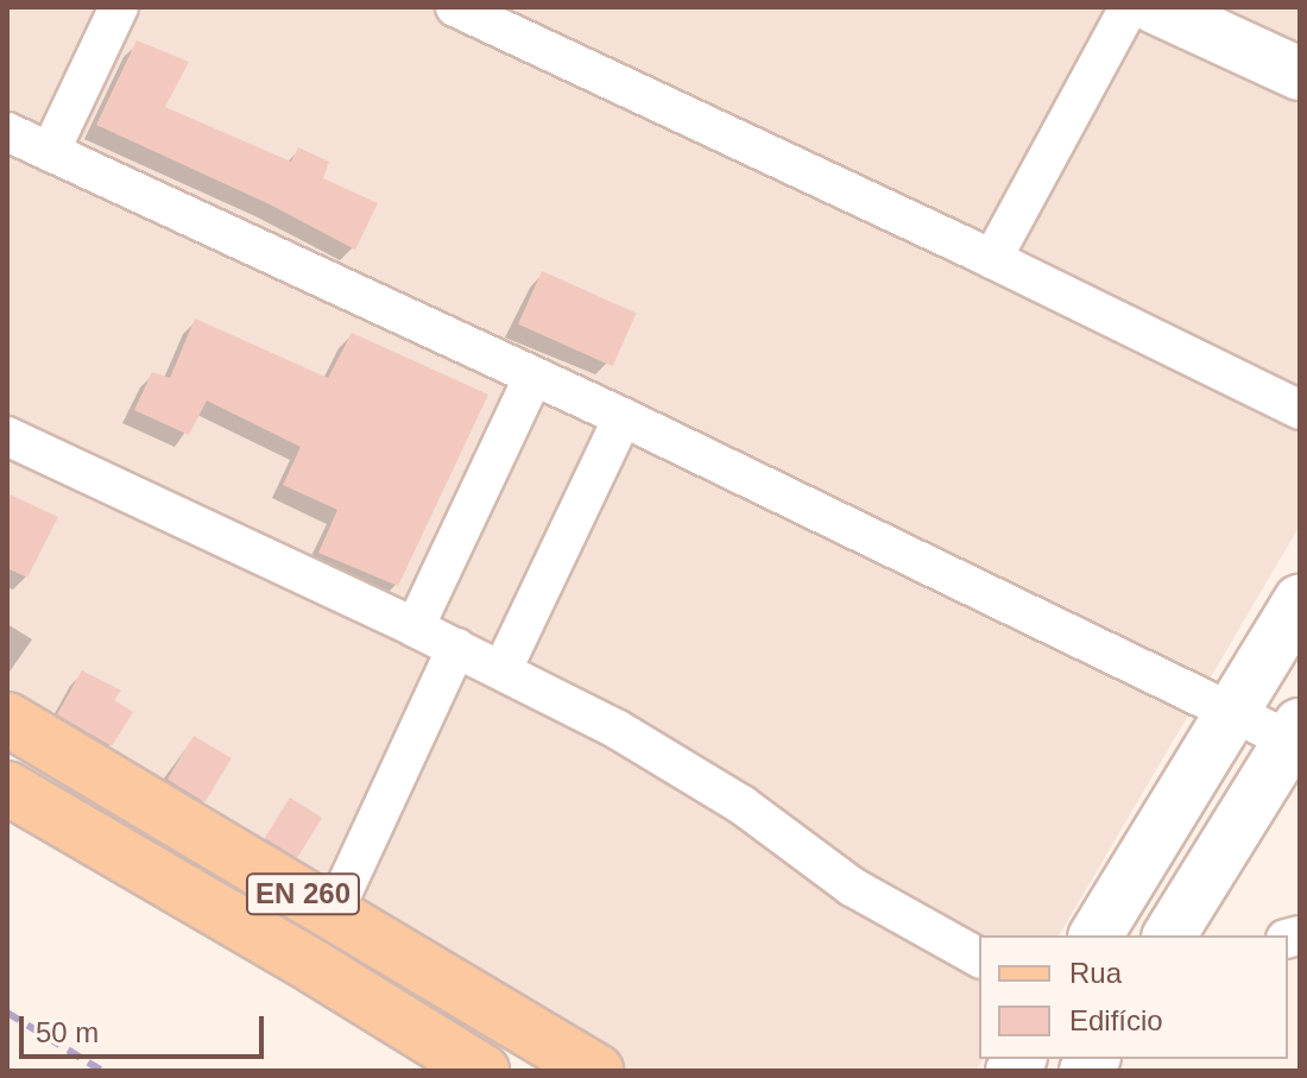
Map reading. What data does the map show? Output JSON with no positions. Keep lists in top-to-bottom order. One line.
{"streets":{"main road":["EN 260"]},"legend":["Rua","Edifício"],"scale_bar":"50 m"}
